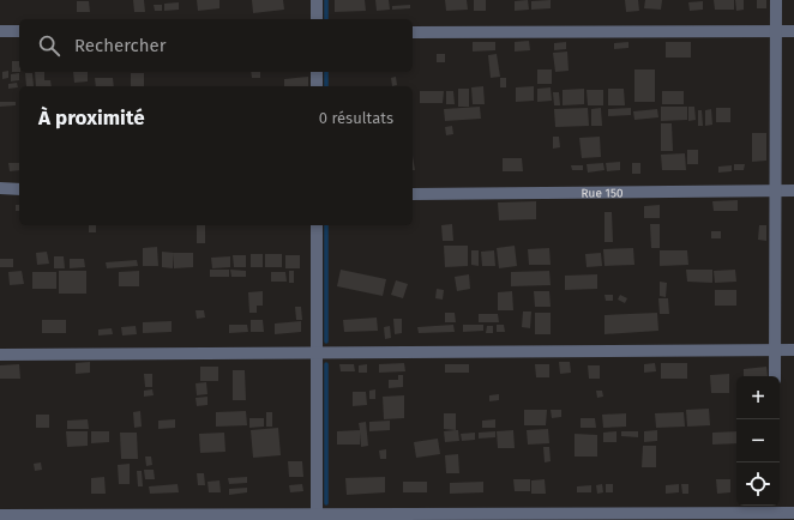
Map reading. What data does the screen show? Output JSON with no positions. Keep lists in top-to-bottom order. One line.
{"streets":{"street":["Rue 150"]},"page":{"search":"Rechercher","heading":["À proximité","0 résultats"],"map_buttons":["+","−"]}}
